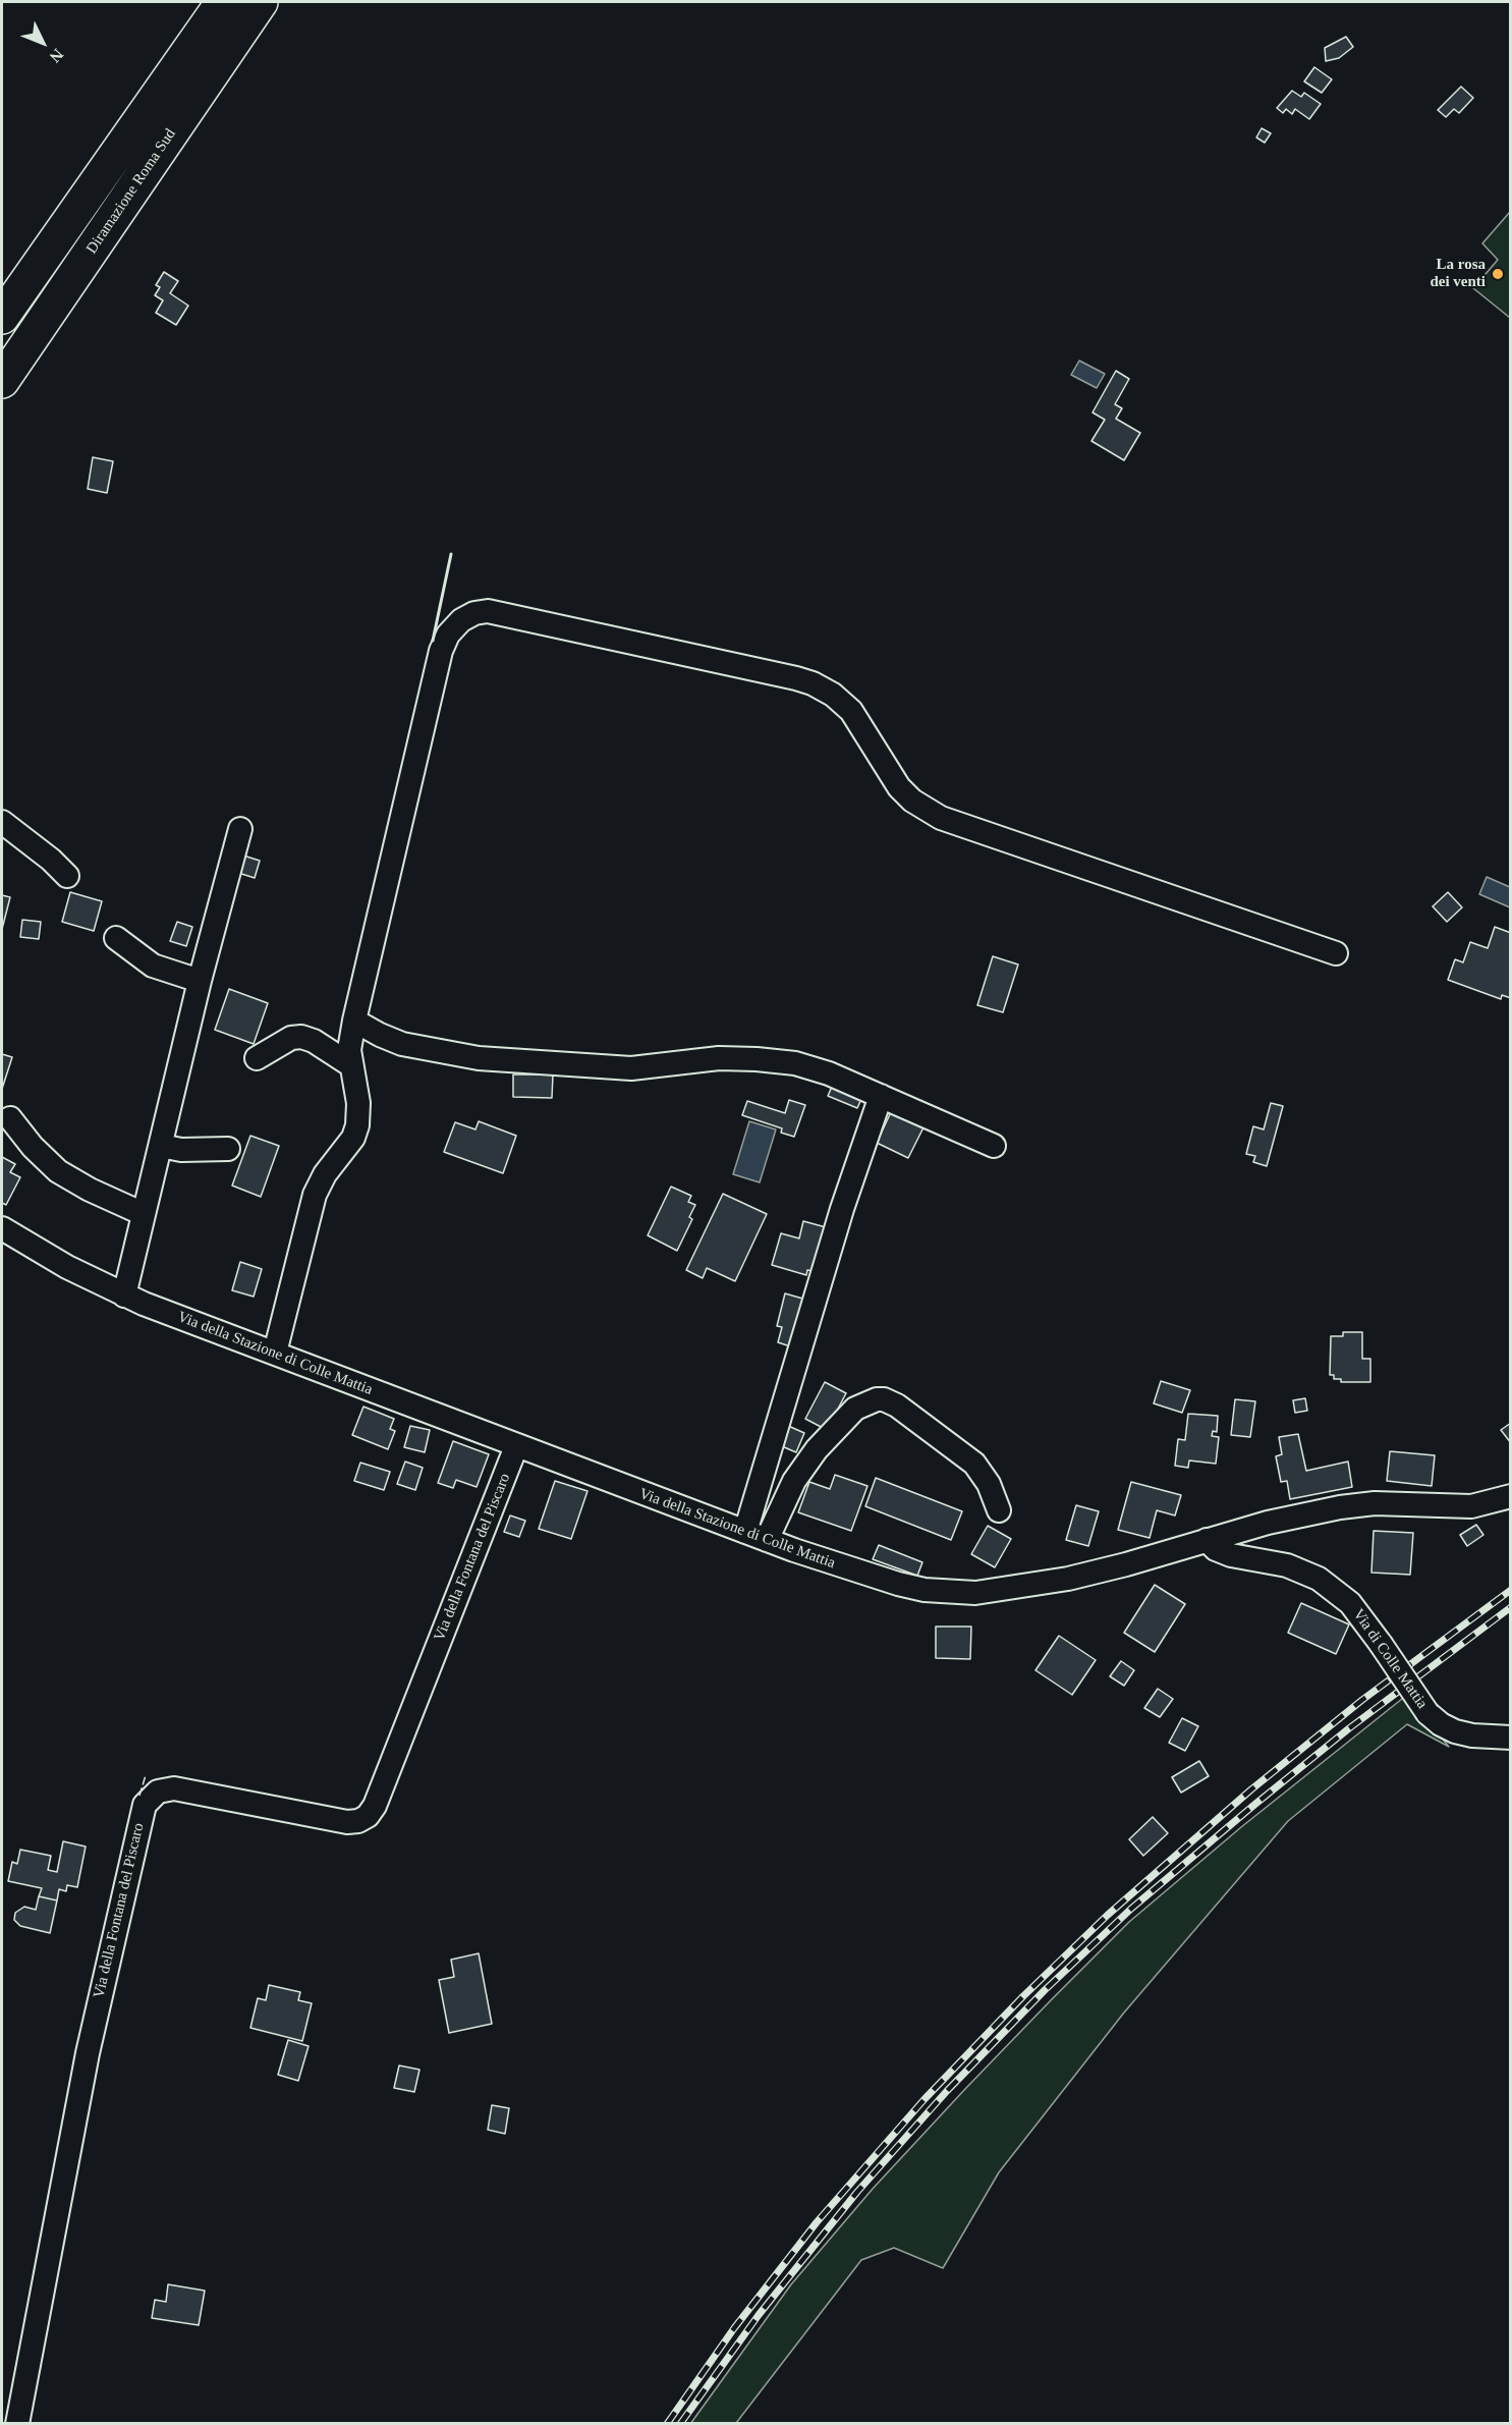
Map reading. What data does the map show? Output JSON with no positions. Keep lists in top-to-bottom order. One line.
{"streets":{"highway":["Diramazione Roma Sud"],"street":["Via della Stazione di Colle Mattia","Via della Fontana del Piscaro","Via di Colle Mattia"]},"crossings":[["Via della Stazione di Colle Mattia","Via della Fontana del Piscaro"],["Via della Stazione di Colle Mattia","Via di Colle Mattia"]],"places":["La rosa dei venti"],"north":"bottom right"}
